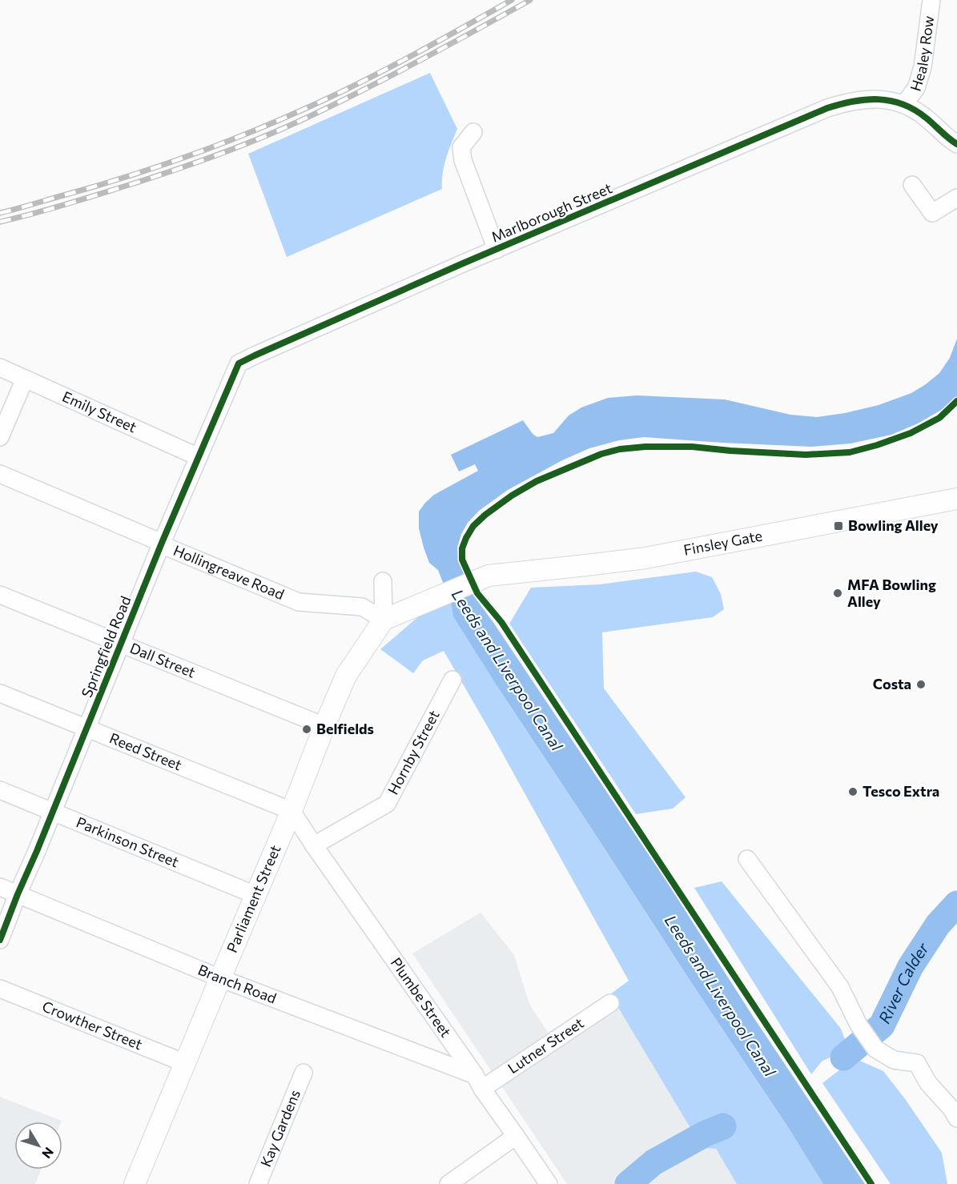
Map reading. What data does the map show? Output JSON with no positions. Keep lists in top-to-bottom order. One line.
{"streets":{"street":["Healey Row","Marlborough Street","Emily Street","Finsley Gate","Hollingreave Road","Springfield Road","Dall Street","Reed Street","Hornby Street","Parkinson Street","Parliament Street","Branch Road","Plumbe Street","Crowther Street","Lutner Street","Kay Gardens"]},"crossings":[["Healey Row","Marlborough Street"],["Marlborough Street","Springfield Road"],["Emily Street","Springfield Road"],["Finsley Gate","Hollingreave Road"],["Finsley Gate","Parliament Street"],["Hollingreave Road","Springfield Road"],["Hollingreave Road","Parliament Street"],["Springfield Road","Dall Street"],["Springfield Road","Reed Street"],["Springfield Road","Parkinson Street"],["Springfield Road","Branch Road"],["Dall Street","Parliament Street"],["Reed Street","Parliament Street"],["Reed Street","Plumbe Street"],["Hornby Street","Plumbe Street"],["Parkinson Street","Parliament Street"],["Parliament Street","Branch Road"],["Parliament Street","Plumbe Street"],["Parliament Street","Crowther Street"],["Branch Road","Plumbe Street"],["Branch Road","Lutner Street"],["Plumbe Street","Lutner Street"]],"water":["Leeds and Liverpool Canal","River Calder"],"places":{"transit":["Bowling Alley"],"other":["MFA Bowling Alley","Costa","Belfields","Tesco Extra"]},"north":"bottom right"}
